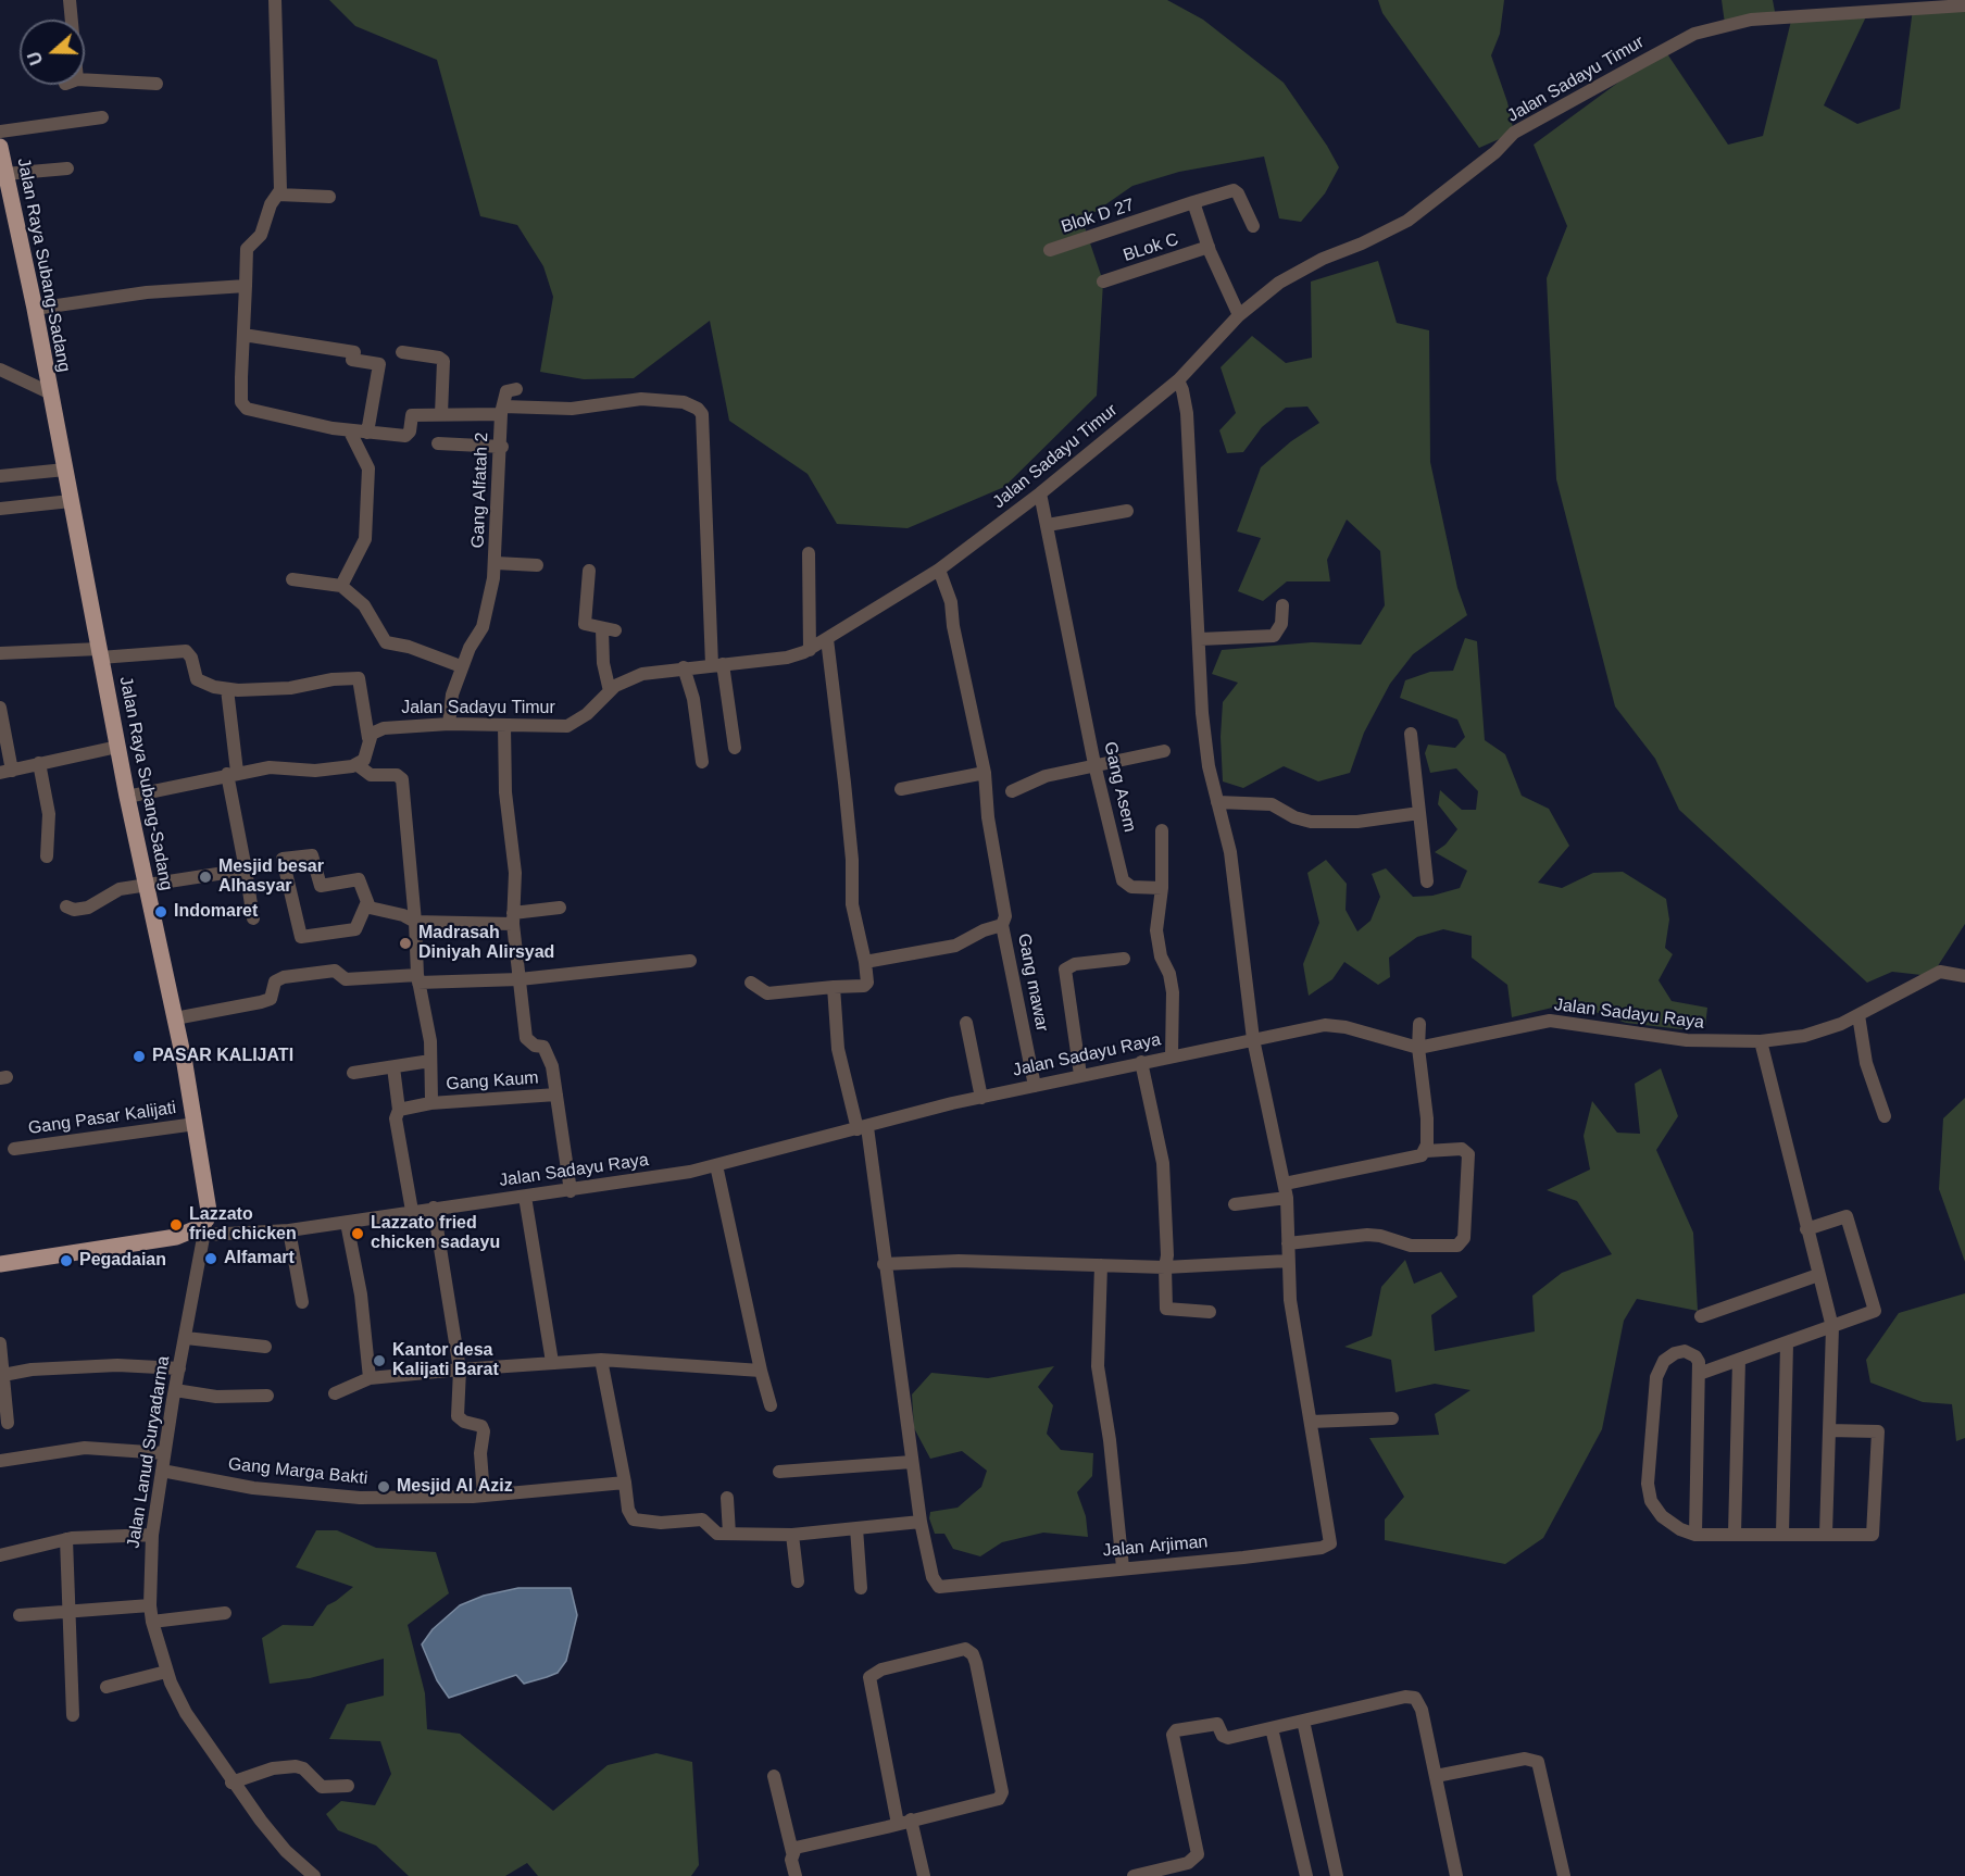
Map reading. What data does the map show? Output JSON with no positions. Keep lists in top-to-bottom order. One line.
{"streets":{"main road":["Jalan Raya Subang-Sadang"],"street":["Jalan Sadayu Timur","Blok D 27","BLok C","Gang Alfatah 2","Gang Asem","Gang mawar","Jalan Sadayu Raya","Gang Kaum","Gang Pasar Kalijati","Jalan Lanud Suryadarma","Gang Marga Bakti","Jalan Arjiman"]},"crossings":[["Jalan Sadayu Timur","Gang Alfatah 2"],["Jalan Sadayu Timur","Gang Asem"],["Jalan Sadayu Timur","Gang mawar"],["Jalan Sadayu Timur","Jalan Arjiman"],["Jalan Raya Subang-Sadang","Jalan Sadayu Raya"],["Jalan Raya Subang-Sadang","Gang Pasar Kalijati"],["Jalan Raya Subang-Sadang","Jalan Lanud Suryadarma"],["Gang mawar","Jalan Sadayu Raya"],["Jalan Sadayu Raya","Jalan Lanud Suryadarma"],["Jalan Sadayu Raya","Jalan Arjiman"],["Jalan Lanud Suryadarma","Gang Marga Bakti"]],"places":["Mesjid besar Alhasyar","Indomaret","Madrasah Diniyah Alirsyad","PASAR KALIJATI","Lazzato fried chicken","Lazzato fried chicken sadayu","Alfamart","Pegadaian","Kantor desa Kalijati Barat","Mesjid Al Aziz"],"north":"left"}
